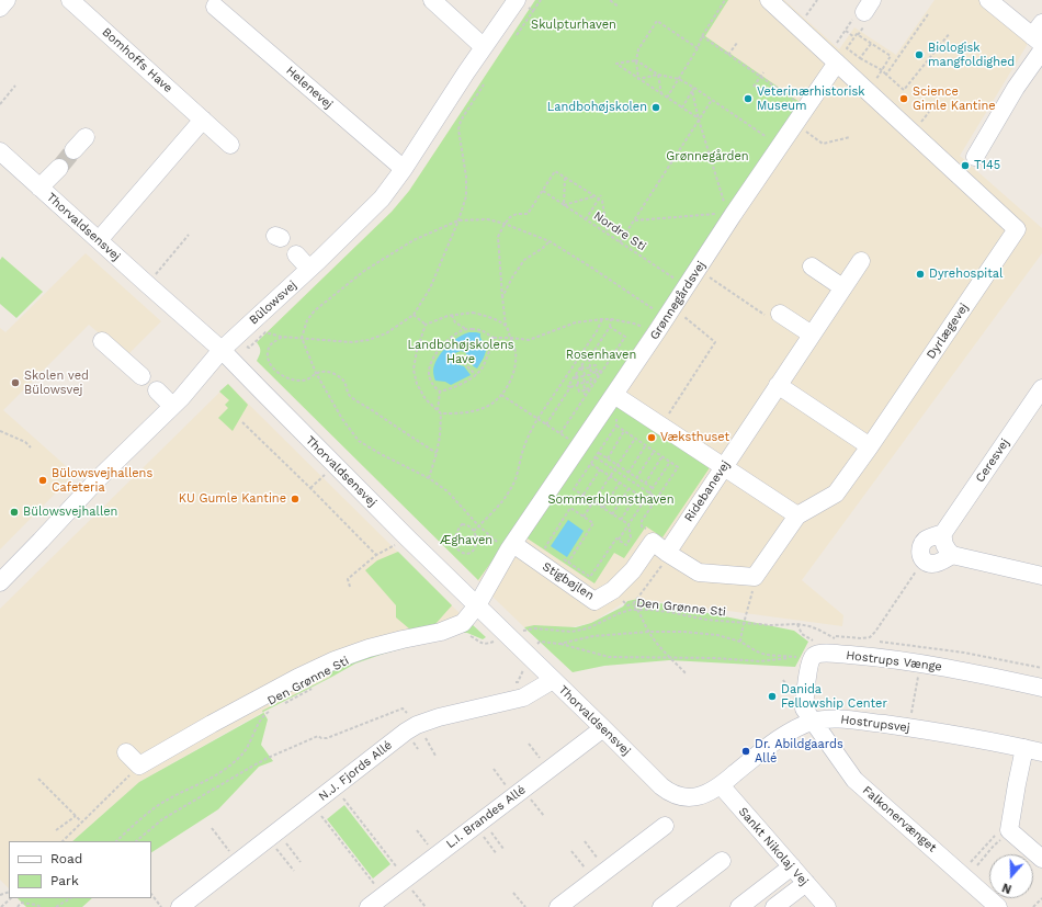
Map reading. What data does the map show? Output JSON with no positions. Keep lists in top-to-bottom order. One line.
{"streets":{"street":["Bomhoffs Have","Helenevej","Thorvaldsensvej","Grønnegårdsvej","Bülowsvej","Dyrlægevej","Ceresvej","Ridebanevej","Stigbøjlen","Hostrups Vænge","Hostrupsvej","N.J. Fjords Allé","L.I. Brandes Allé","Falkonervænget","Sankt Nikolaj Vej"],"path":["Nordre Sti","Den Grønne Sti"]},"crossings":[["Helenevej","Bülowsvej"],["Thorvaldsensvej","Grønnegårdsvej"],["Thorvaldsensvej","Bülowsvej"],["Thorvaldsensvej","Hostrupsvej"],["Thorvaldsensvej","N.J. Fjords Allé"],["Thorvaldsensvej","L.I. Brandes Allé"],["Nordre Sti","Grønnegårdsvej"],["Grønnegårdsvej","Dyrlægevej"],["Grønnegårdsvej","Stigbøjlen"],["Ridebanevej","Stigbøjlen"],["Hostrups Vænge","Hostrupsvej"],["Hostrups Vænge","Falkonervænget"],["Hostrupsvej","Falkonervænget"],["Hostrupsvej","Sankt Nikolaj Vej"]],"parks":["Skulpturhaven","Grønnegården","Landbohøjskolens Have","Rosenhaven","Sommerblomsthaven","Æghaven"],"places":["Biologisk mangfoldighed","Veterinærhistorisk Museum","Science Gimle Kantine","Landbohøjskolen","T145","Dyrehospital","Skolen ved Bülowsvej","Væksthuset","Bülowsvejhallens Cafeteria","KU Gumle Kantine","Bülowsvejhallen","Danida Fellowship Center","Dr. Abildgaards Allé"],"legend":["Road","Park"],"north":"bottom"}
